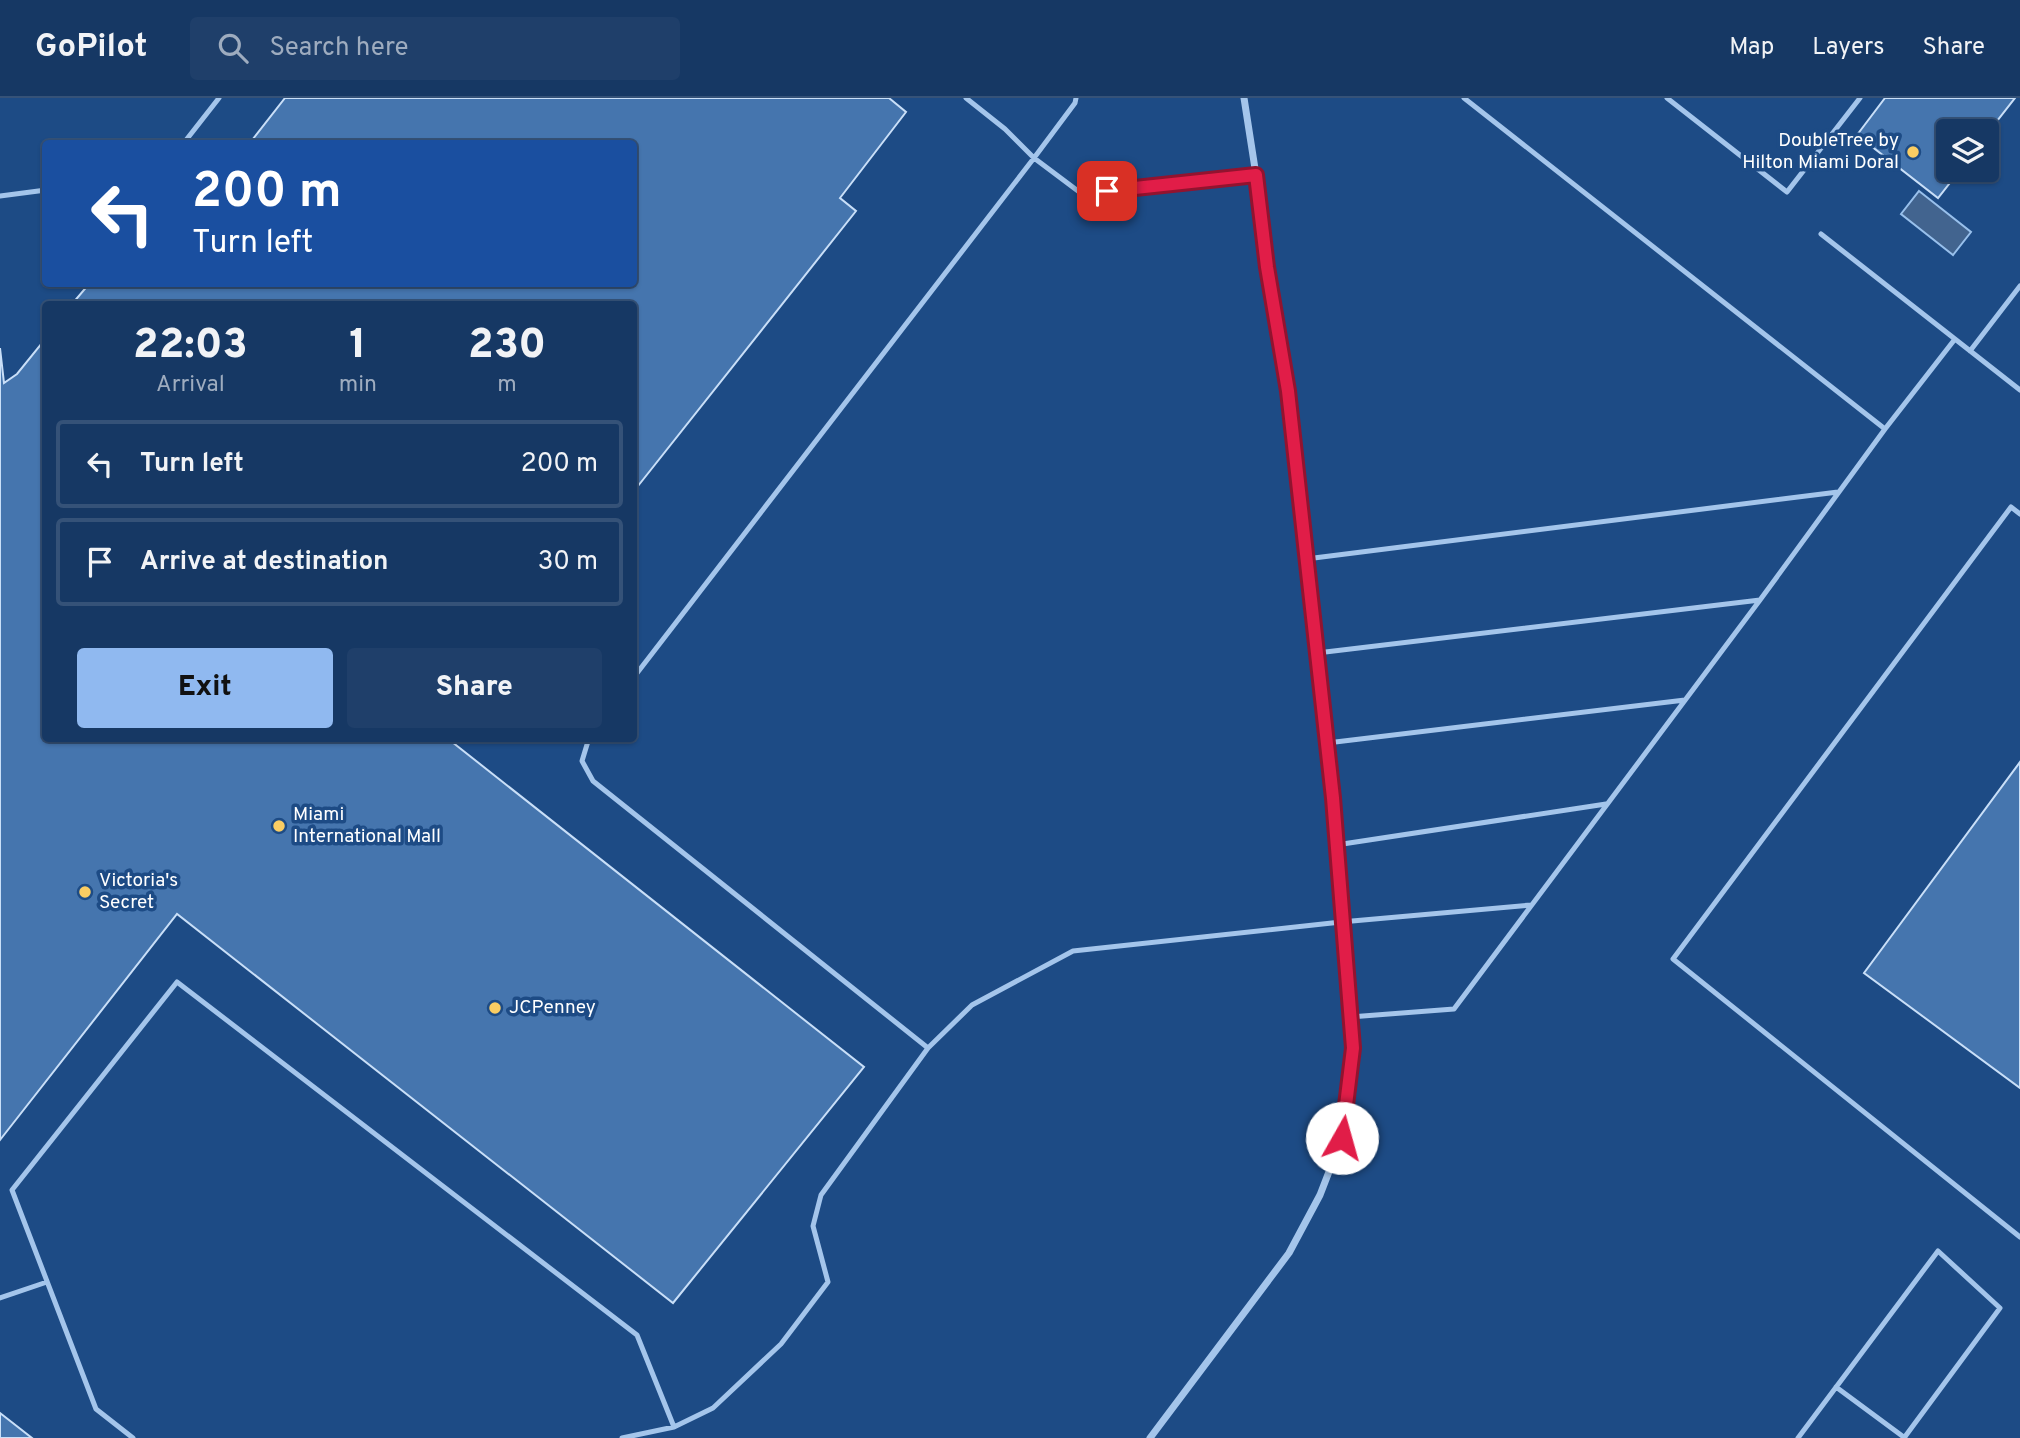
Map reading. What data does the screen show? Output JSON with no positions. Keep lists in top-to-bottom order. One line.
{"places":["DoubleTree by Hilton Miami Doral","Miami International Mall","Victoria's Secret","JCPenney"],"page":{"header":"GoPilot","search":"Search here","nav":["Map","Layers","Share"],"turn":["200 m","Turn left"],"eta":["22:03","Arrival","1","min","230","m"],"list":[{"name":"Turn left","value":"200 m"},{"name":"Arrive at destination","value":"30 m"}],"buttons":["Exit","Share"]}}
